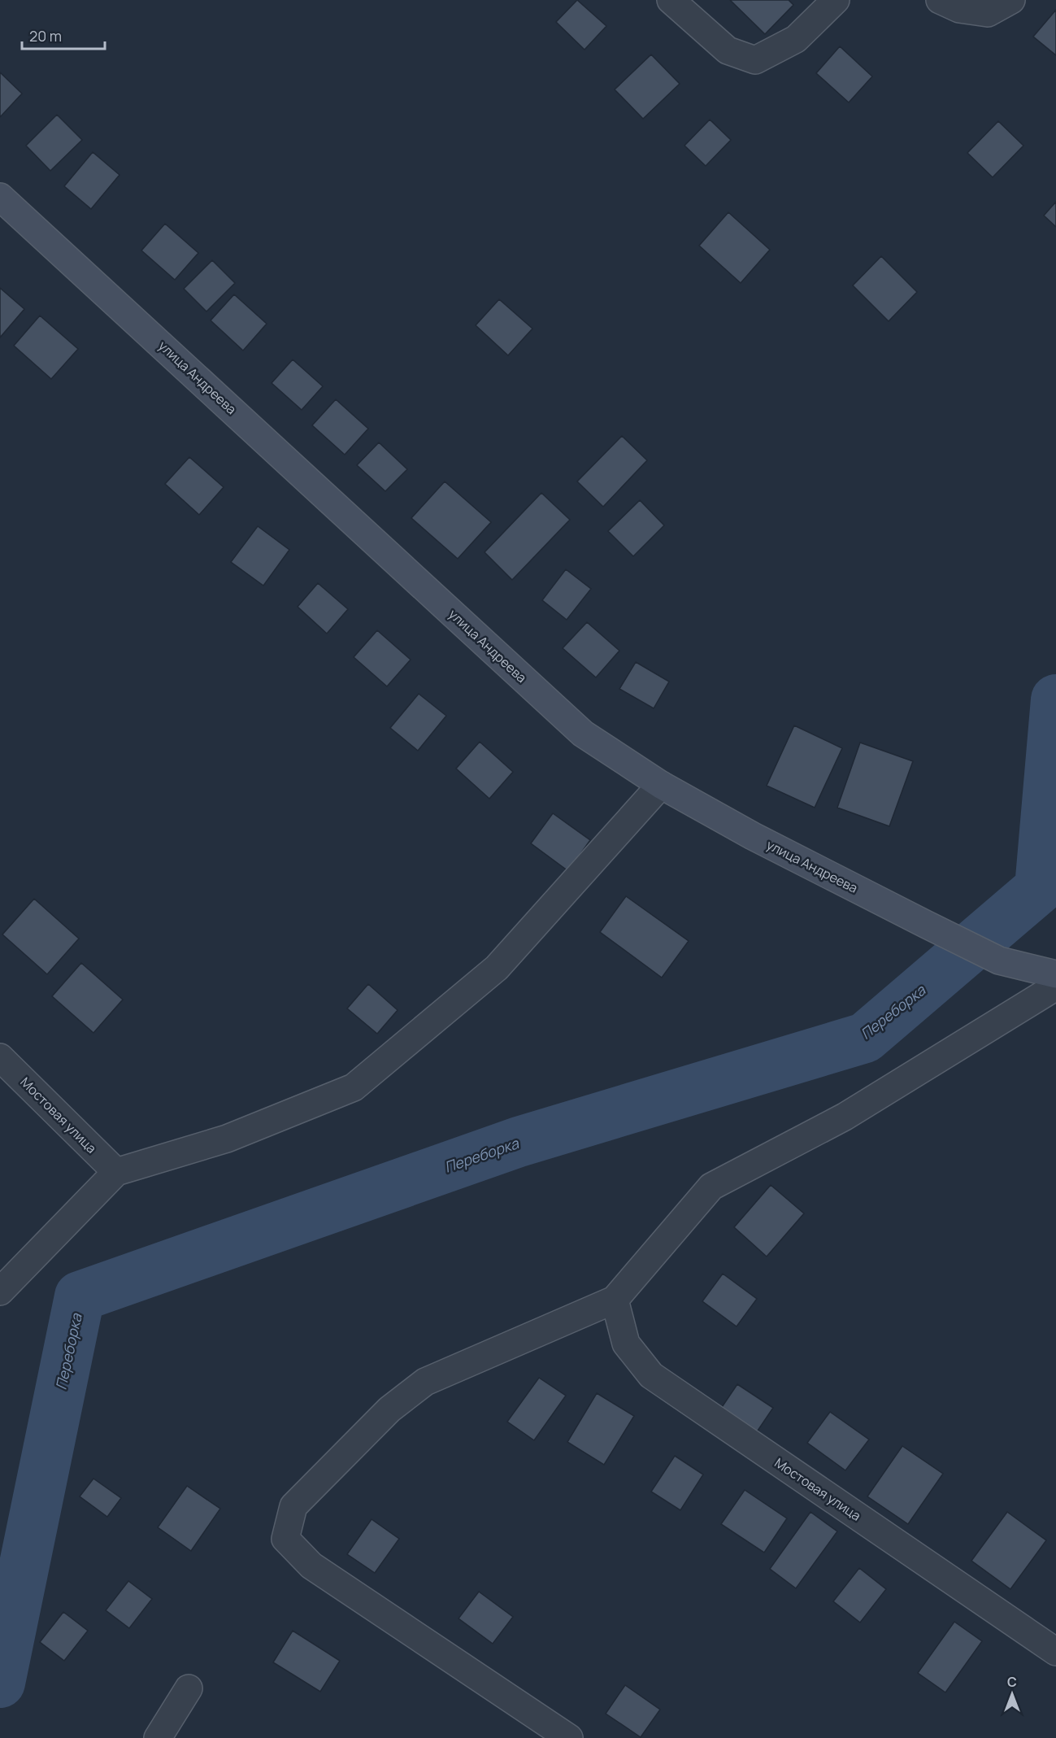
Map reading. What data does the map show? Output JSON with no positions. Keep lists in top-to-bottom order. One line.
{"streets":{"main road":["улица Андреева"],"street":["Мостовая улица"]},"water":["Переборка"],"scale_bar":"20 m","north":"top"}
